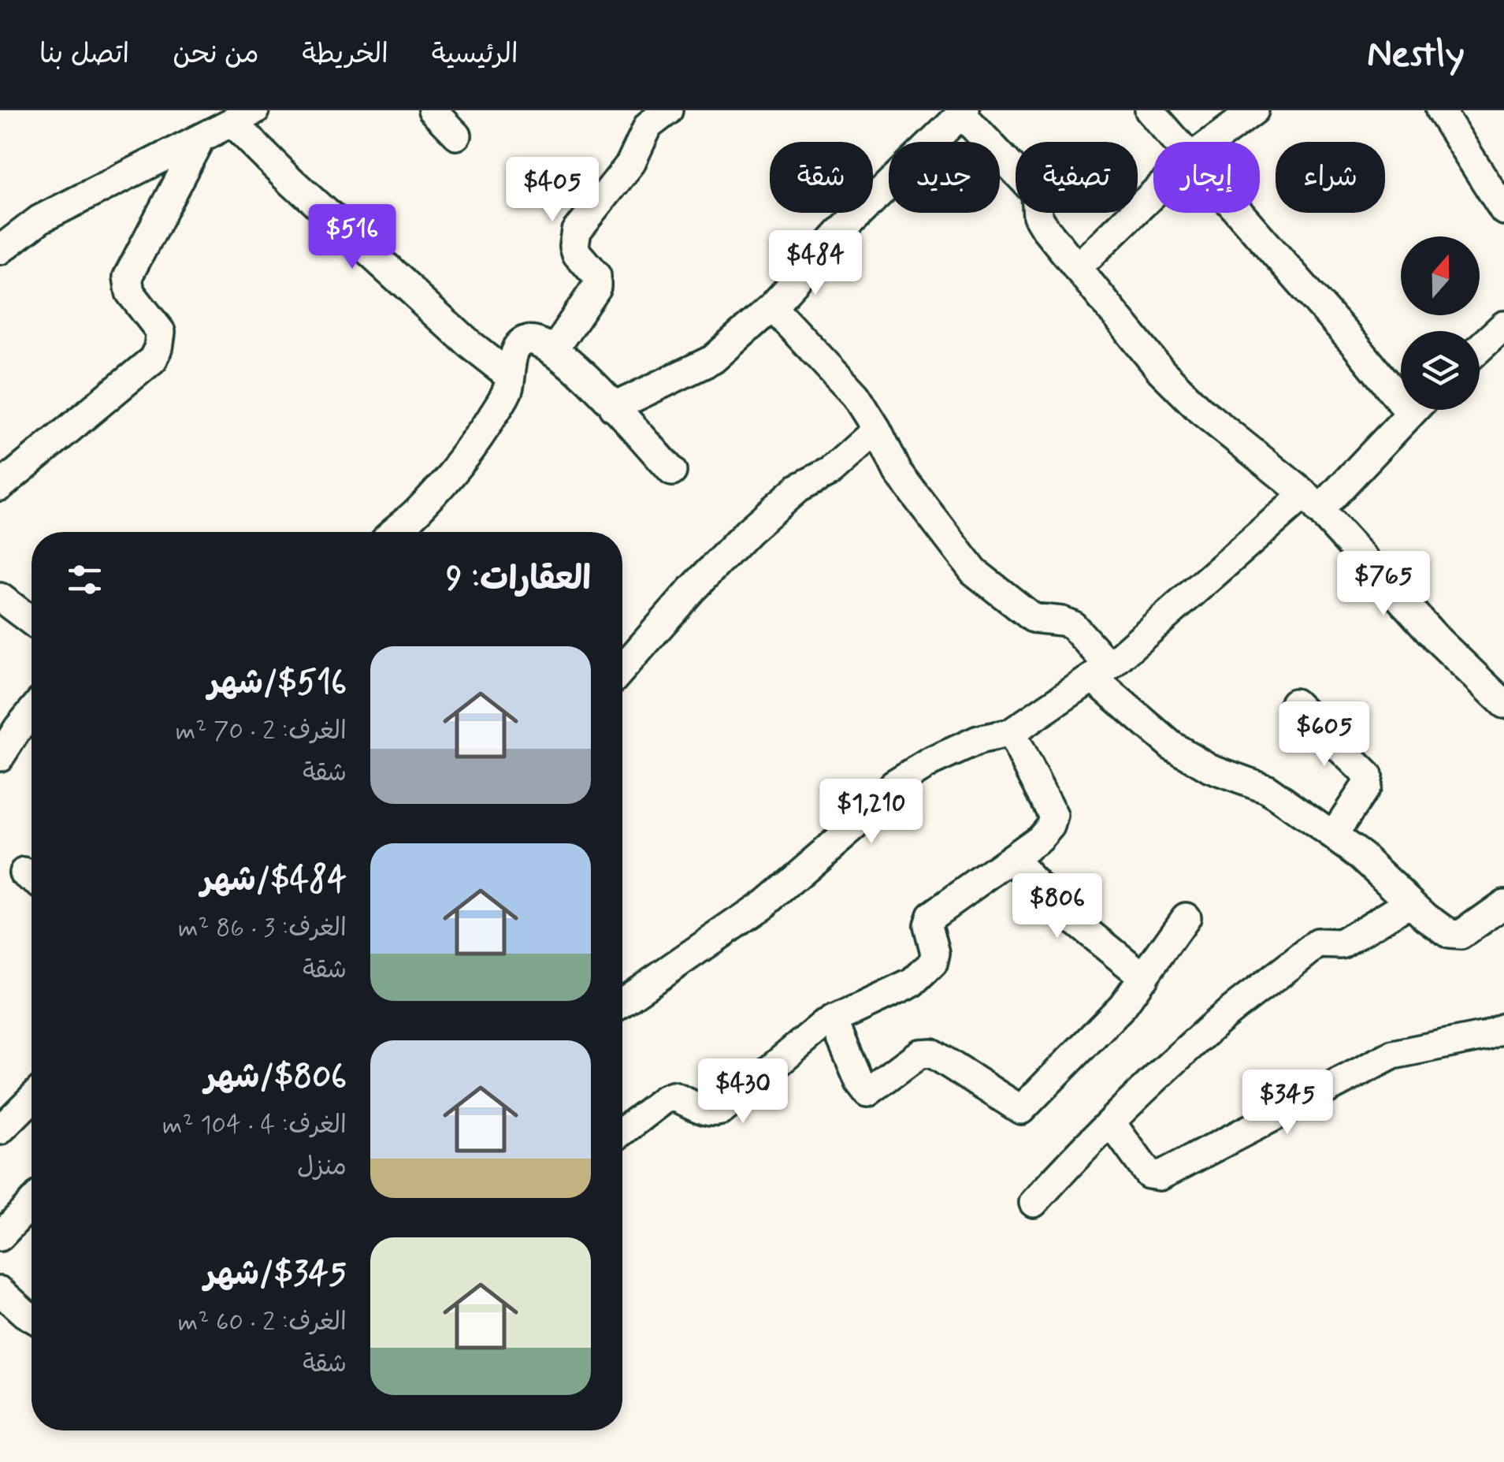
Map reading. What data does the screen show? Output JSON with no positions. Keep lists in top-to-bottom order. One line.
{"north":"top","page":{"header":"Nestly","nav":["الرئيسية","الخريطة","من نحن","اتصل بنا"],"chip":["شراء","إيجار","تصفية","جديد","شقة"],"price":["$405","$516","$484","$765","$605","$1,210","$806","$430","$345"],"heading":"العقارات: 9","list":[{"name":"$516/شهر","note":"الغرف: 2 · 70 m² · شقة"},{"name":"$484/شهر","note":"الغرف: 3 · 86 m² · شقة"},{"name":"$806/شهر","note":"الغرف: 4 · 104 m² · منزل"},{"name":"$345/شهر","note":"الغرف: 2 · 60 m² · شقة"}]}}
